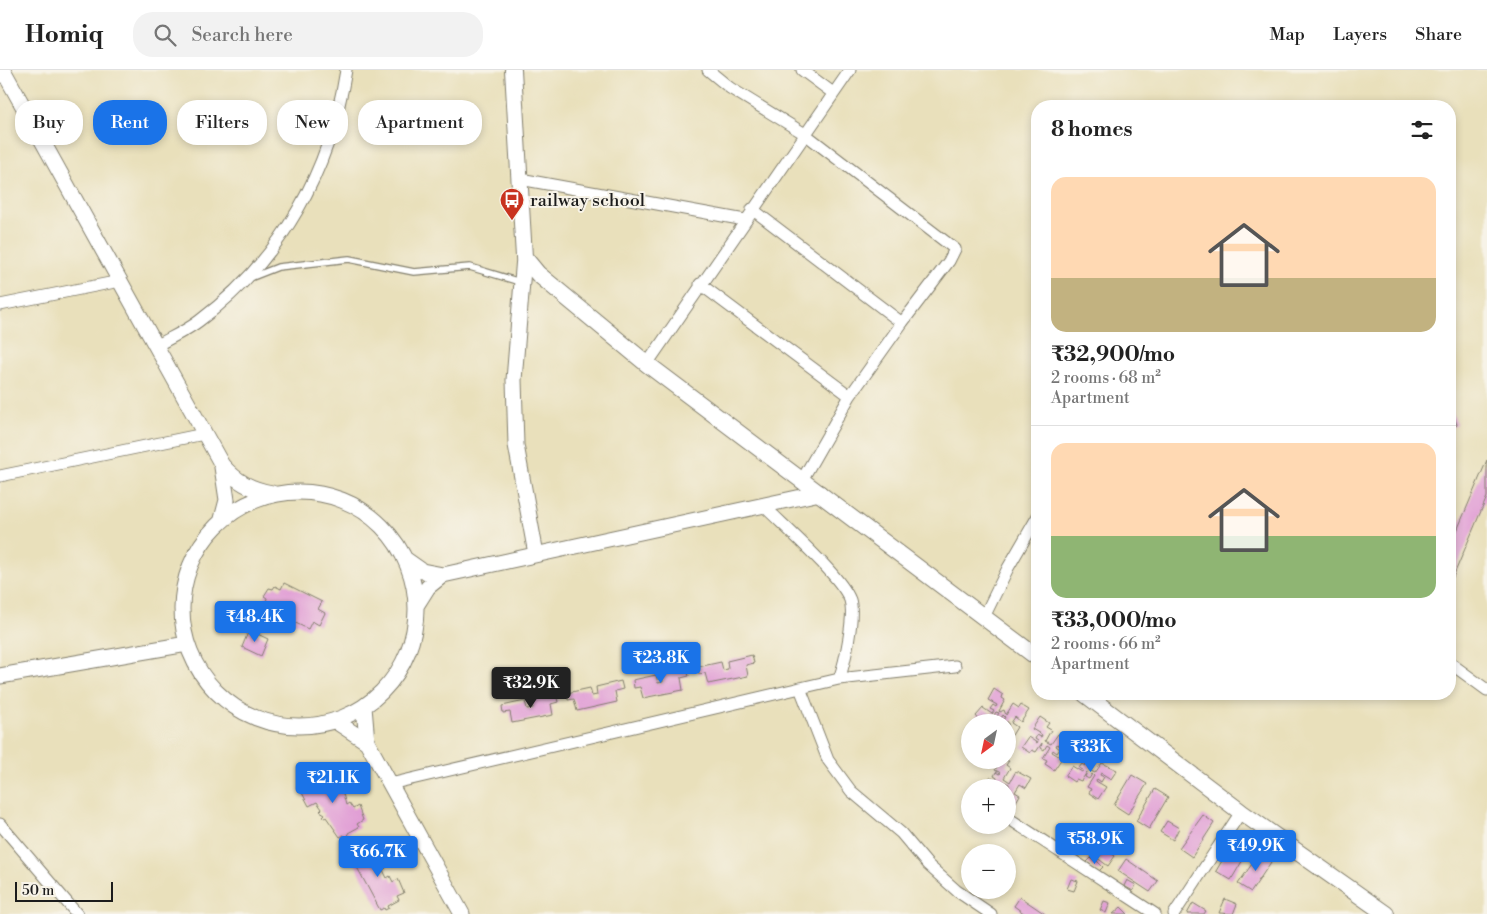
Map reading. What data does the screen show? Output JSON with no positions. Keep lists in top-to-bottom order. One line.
{"places":{"bus stop":["railway school"]},"scale_bar":"50 m","north":"bottom left","page":{"header":"Homiq","search":"Search here","nav":["Map","Layers","Share"],"chip":["Buy","Rent","Filters","New","Apartment"],"heading":"8 homes","list":[{"name":"₹32,900/mo","note":"2 rooms · 68 m² · Apartment"},{"name":"₹33,000/mo","note":"2 rooms · 66 m² · Apartment"}],"price":["₹48.4K","₹23.8K","₹32.9K","₹33K","₹21.1K","₹58.9K","₹49.9K","₹66.7K"],"map_buttons":["+","−"],"scale":"50 m"}}
